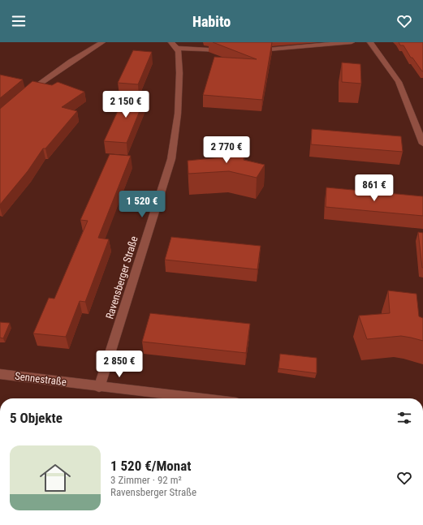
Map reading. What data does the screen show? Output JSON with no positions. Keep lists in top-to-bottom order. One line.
{"streets":{"street":["Ravensberger Straße","Sennestraße"]},"crossings":[["Ravensberger Straße","Sennestraße"]],"page":{"header":"Habito","price":["2 150 €","2 770 €","861 €","1 520 €","2 850 €"],"heading":"5 Objekte","list":[{"name":"1 520 €/Monat","note":"3 Zimmer · 92 m² · Ravensberger Straße"}]}}
